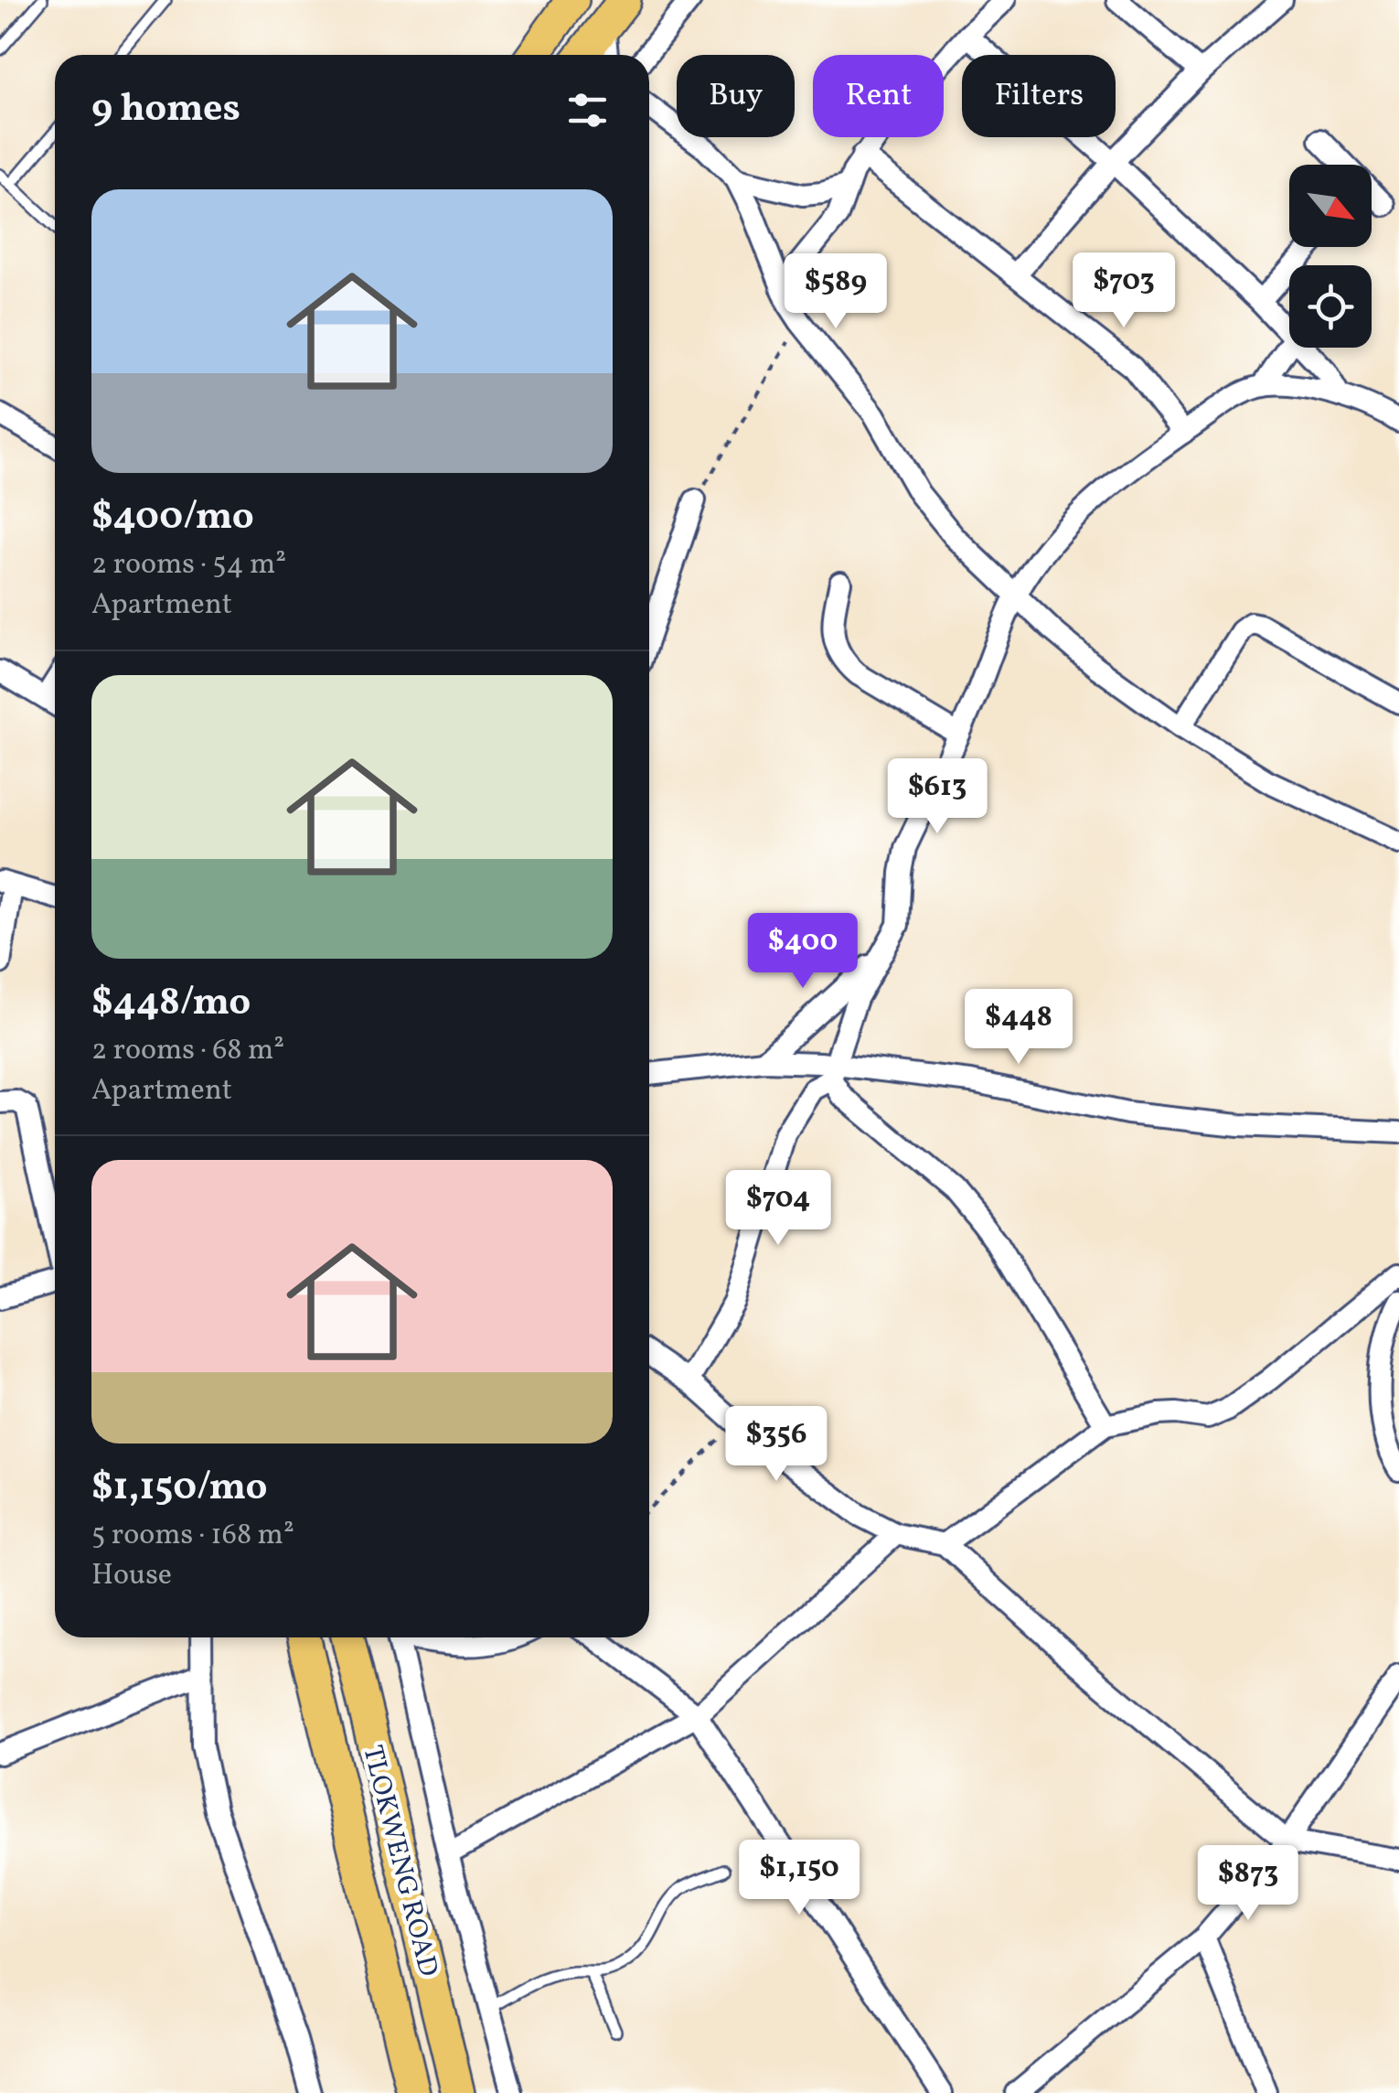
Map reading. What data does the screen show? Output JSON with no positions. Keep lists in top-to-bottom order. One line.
{"streets":{"main road":["TLOKWENG ROAD"]},"north":"bottom right","page":{"chip":["Buy","Rent","Filters"],"heading":"9 homes","list":[{"name":"$400/mo","note":"2 rooms · 54 m² · Apartment"},{"name":"$448/mo","note":"2 rooms · 68 m² · Apartment"},{"name":"$1,150/mo","note":"5 rooms · 168 m² · House"}],"price":["$703","$589","$613","$400","$448","$704","$356","$1,150","$873"]}}
